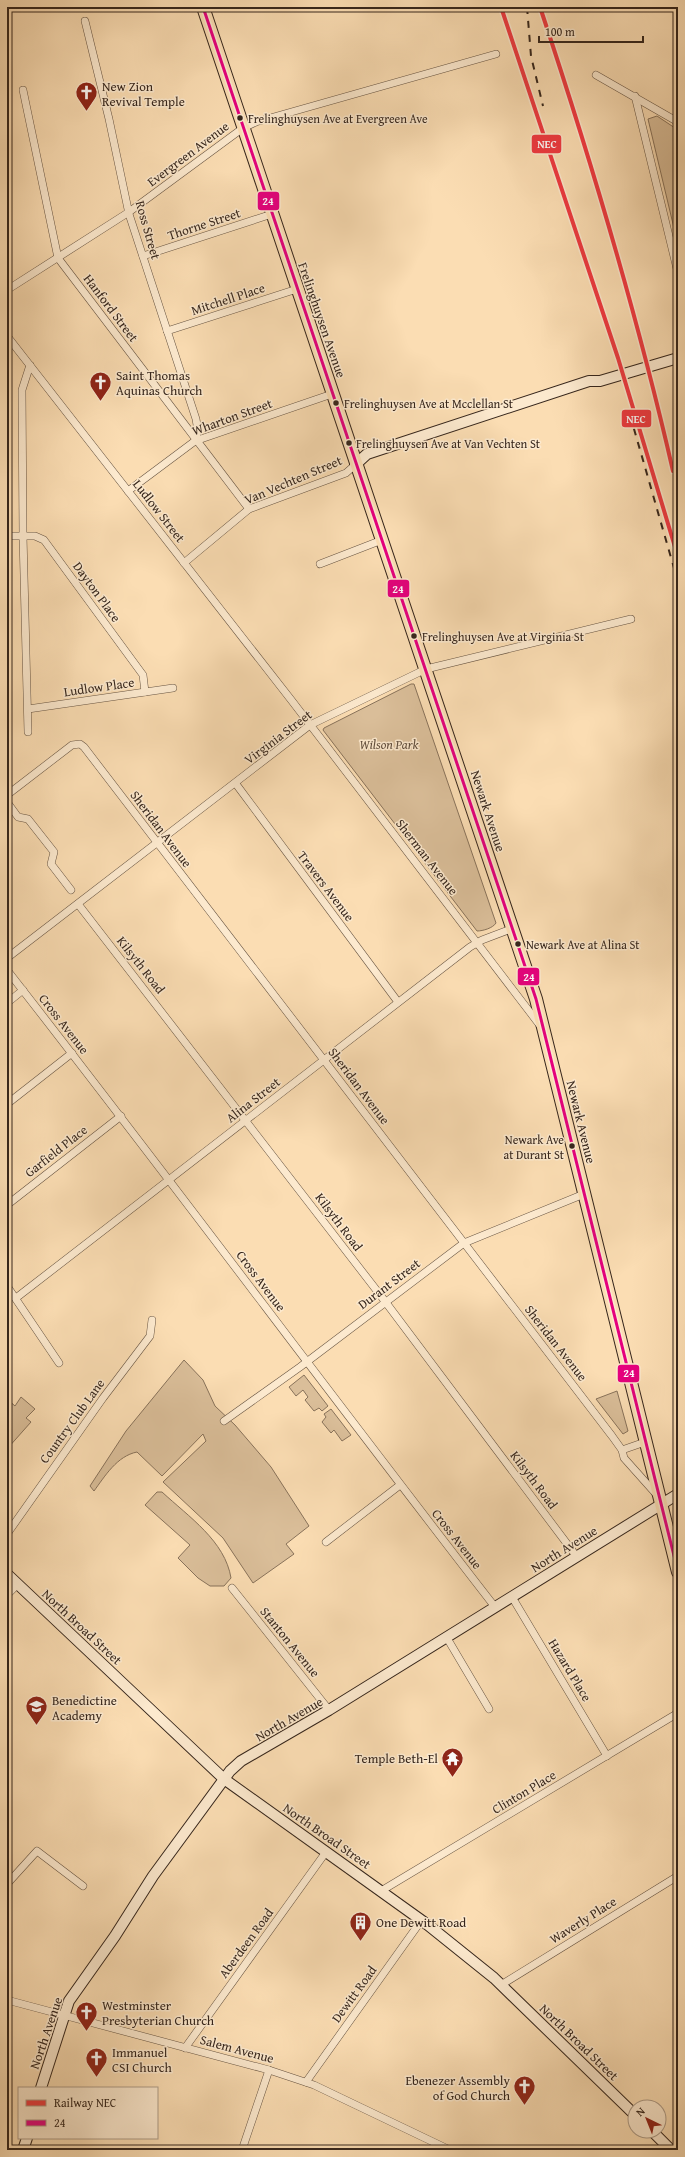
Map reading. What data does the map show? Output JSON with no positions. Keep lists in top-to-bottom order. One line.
{"streets":{"main road":["Frelinghuysen Avenue","Newark Avenue","North Avenue","North Broad Street"],"street":["Evergreen Avenue","Thorne Street","Ross Street","Mitchell Place","Hanford Street","Wharton Street","Van Vechten Street","Ludlow Street","Dayton Place","Ludlow Place","Virginia Street","Sheridan Avenue","Sherman Avenue","Travers Avenue","Kilsyth Road","Cross Avenue","Alina Street","Garfield Place","Durant Street","Country Club Lane","Stanton Avenue","Hazard Place","Clinton Place","Waverly Place","Aberdeen Road","Dewitt Road","Salem Avenue"]},"crossings":[["Evergreen Avenue","Ross Street"],["Evergreen Avenue","Hanford Street"],["Evergreen Avenue","Frelinghuysen Avenue"],["Thorne Street","Ross Street"],["Thorne Street","Frelinghuysen Avenue"],["Ross Street","Mitchell Place"],["Ross Street","Hanford Street"],["Ross Street","Wharton Street"],["Mitchell Place","Frelinghuysen Avenue"],["Hanford Street","Wharton Street"],["Hanford Street","Van Vechten Street"],["Frelinghuysen Avenue","Wharton Street"],["Frelinghuysen Avenue","Van Vechten Street"],["Frelinghuysen Avenue","Virginia Street"],["Frelinghuysen Avenue","Newark Avenue"],["Wharton Street","Ludlow Street"],["Van Vechten Street","Ludlow Street"],["Ludlow Street","Sherman Avenue"],["Dayton Place","Ludlow Place"],["Virginia Street","Sheridan Avenue"],["Virginia Street","Sherman Avenue"],["Virginia Street","Travers Avenue"],["Virginia Street","Kilsyth Road"],["Newark Avenue","Sheridan Avenue"],["Newark Avenue","Sherman Avenue"],["Newark Avenue","Alina Street"],["Newark Avenue","Durant Street"],["Newark Avenue","North Avenue"],["Sheridan Avenue","Alina Street"],["Sheridan Avenue","Durant Street"],["Sheridan Avenue","North Avenue"],["Sherman Avenue","Alina Street"],["Travers Avenue","Alina Street"],["Kilsyth Road","Alina Street"],["Kilsyth Road","Durant Street"],["Kilsyth Road","North Avenue"],["Cross Avenue","Alina Street"],["Cross Avenue","Garfield Place"],["Cross Avenue","Durant Street"],["Cross Avenue","North Avenue"],["North Avenue","North Broad Street"],["North Avenue","Stanton Avenue"],["North Avenue","Hazard Place"],["North Avenue","Salem Avenue"],["North Broad Street","Clinton Place"],["North Broad Street","Waverly Place"],["North Broad Street","Aberdeen Road"],["North Broad Street","Dewitt Road"],["Hazard Place","Clinton Place"],["Aberdeen Road","Salem Avenue"],["Dewitt Road","Salem Avenue"]],"parks":["Wilson Park"],"places":{"church":["New Zion Revival Temple","Saint Thomas Aquinas Church","Westminster Presbyterian Church","Immanuel CSI Church","Ebenezer Assembly of God Church"],"other":["Frelinghuysen Ave at Evergreen Ave","Frelinghuysen Ave at Mcclellan St","Frelinghuysen Ave at Van Vechten St","Frelinghuysen Ave at Virginia St","Newark Ave at Alina St","Newark Ave at Durant St"],"school or university":["Benedictine Academy"],"temple":["Temple Beth-El"],"building":["One Dewitt Road"]},"lines":["rail line NEC","transit line 24"],"legend":["Railway NEC","24"],"scale_bar":"100 m","north":"top left"}
